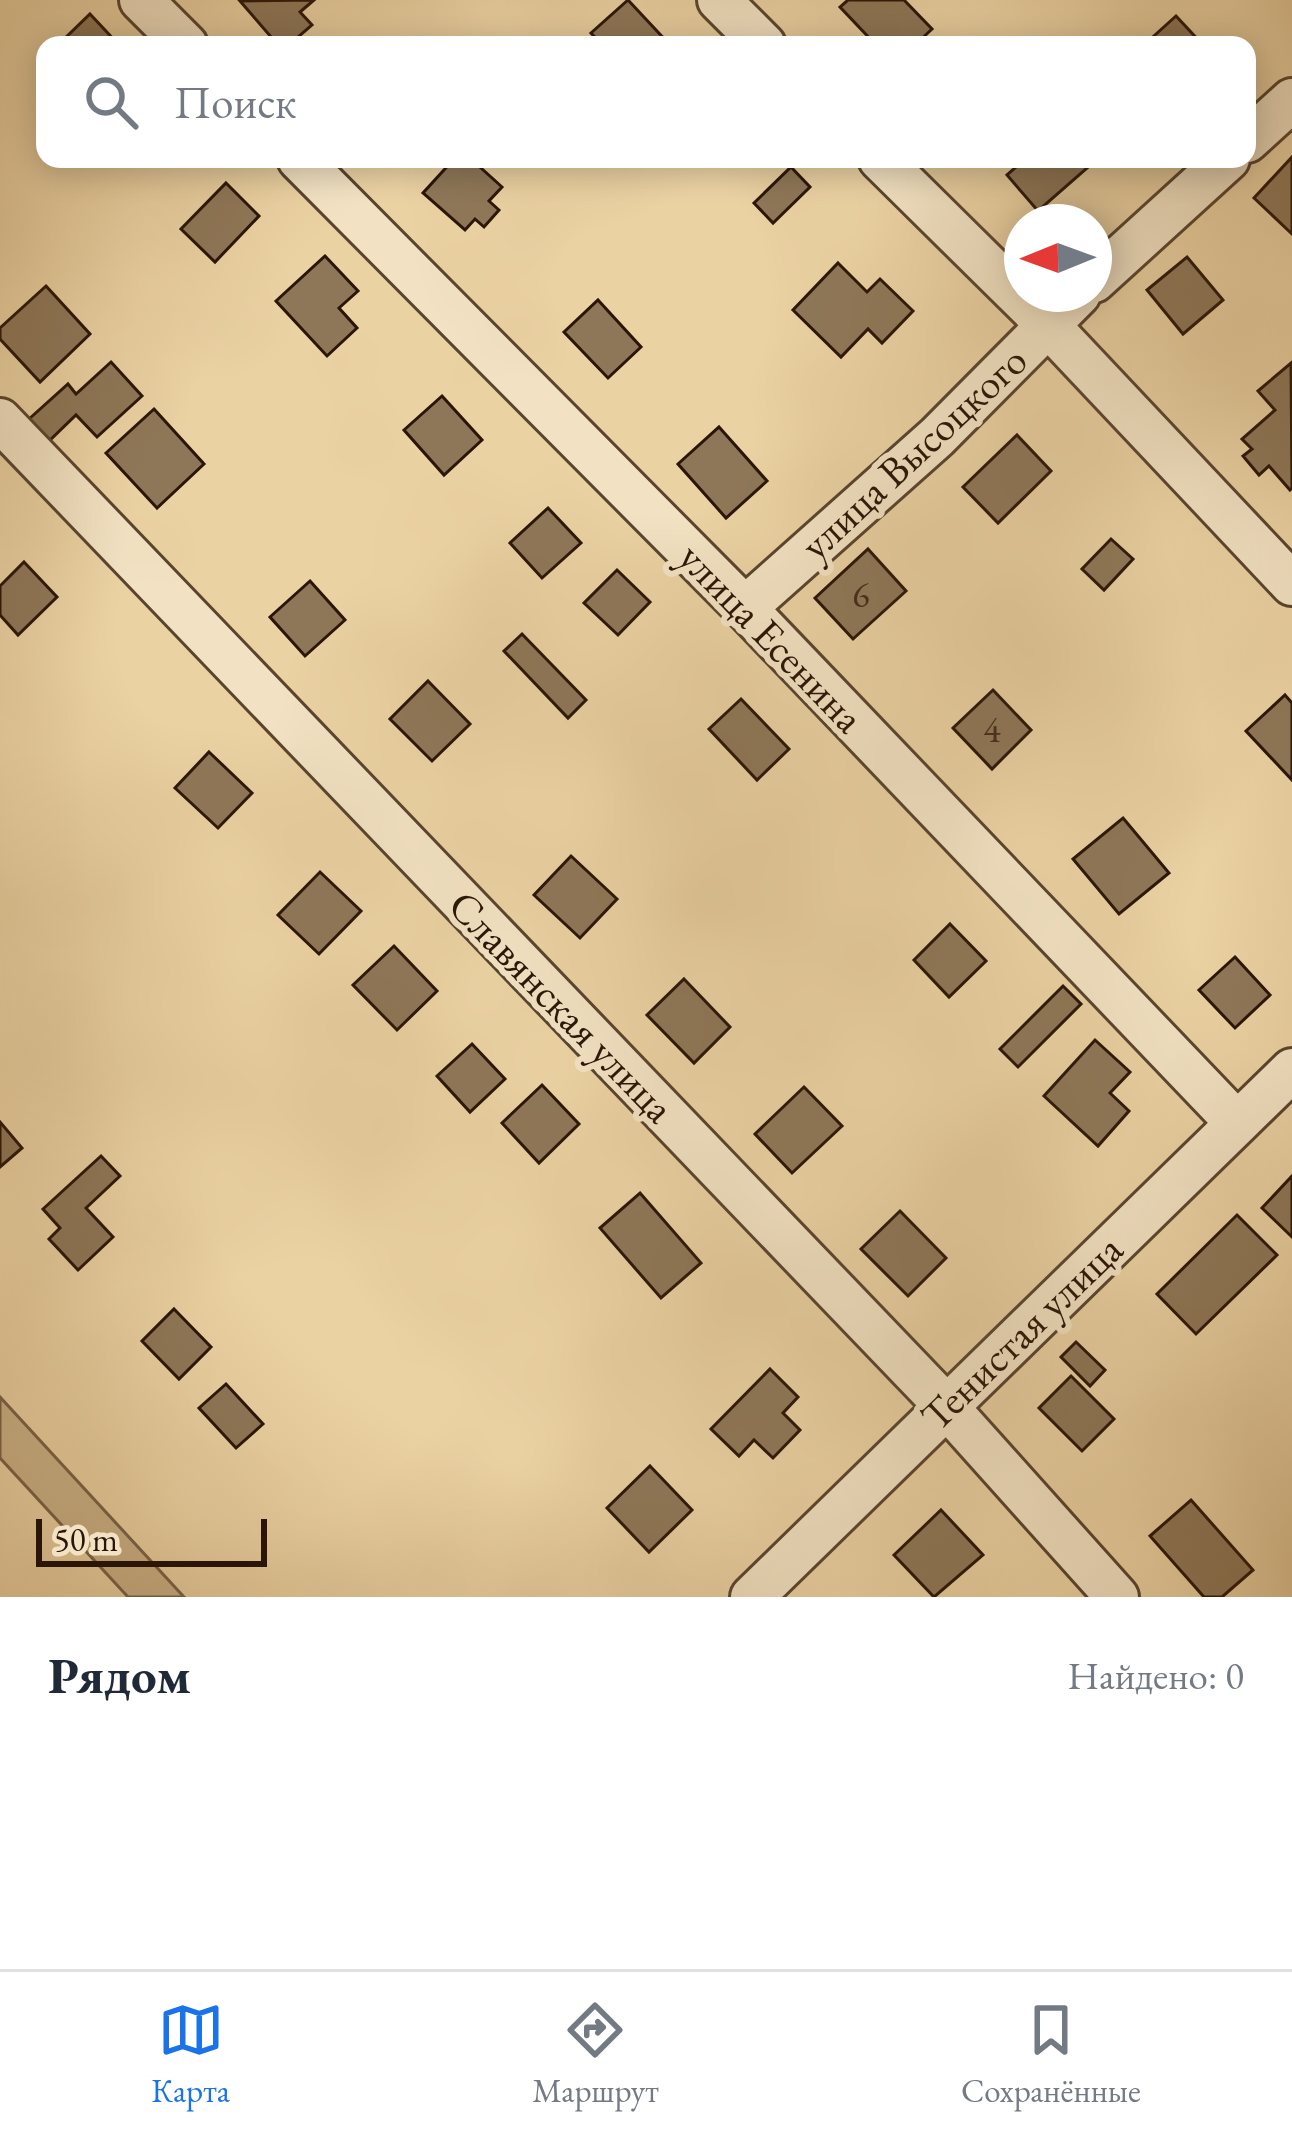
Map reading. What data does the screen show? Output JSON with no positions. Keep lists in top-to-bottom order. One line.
{"streets":{"street":["улица Высоцкого","улица Есенина","Славянская улица","Тенистая улица"]},"crossings":[["улица Высоцкого","улица Есенина"],["улица Есенина","Тенистая улица"],["Славянская улица","Тенистая улица"]],"house_numbers":["6","4"],"scale_bar":"50 m","north":"left","page":{"search":"Поиск","scale":"50 m","heading":["Рядом","Найдено: 0"],"nav":["Карта","Маршрут","Сохранённые"]}}
